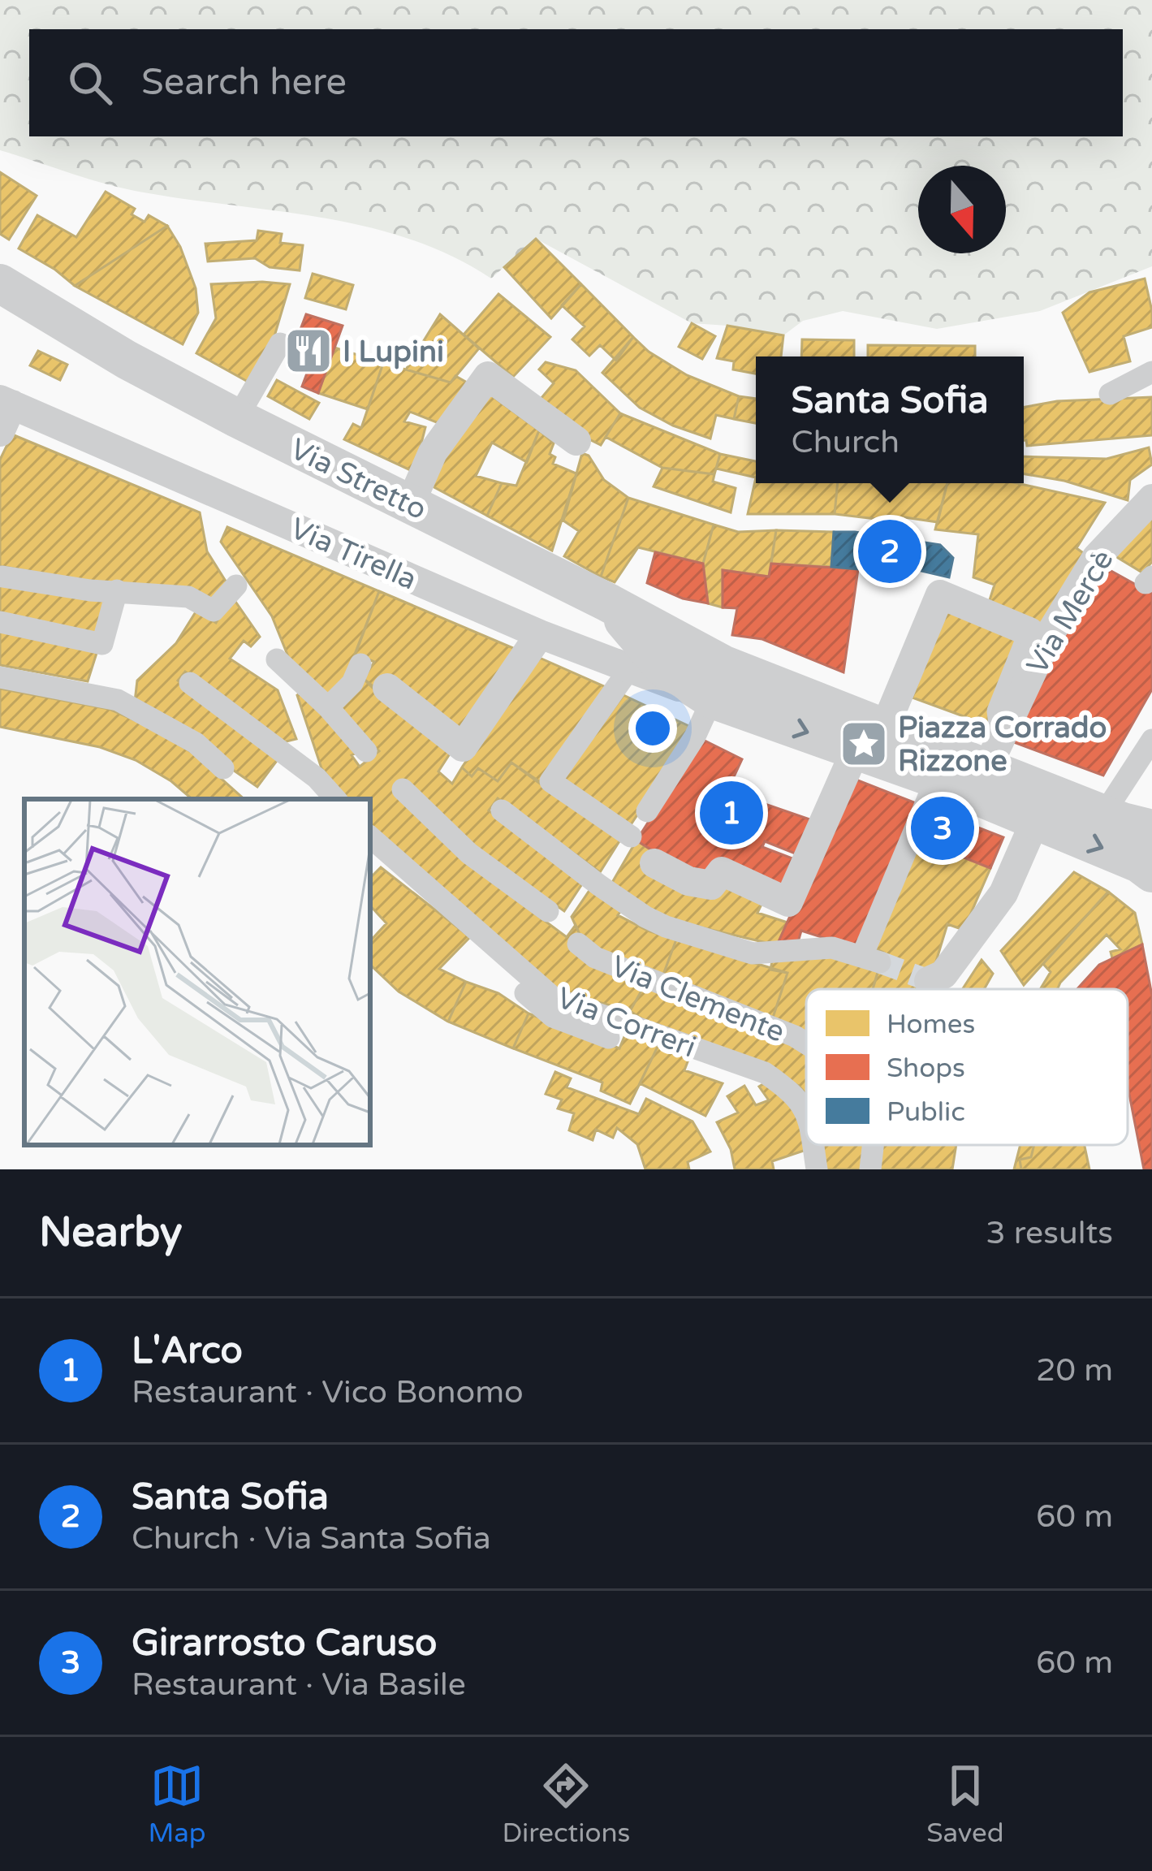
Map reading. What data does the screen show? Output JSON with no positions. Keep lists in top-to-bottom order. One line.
{"streets":{"street":["Via Stretto","Via Tirella","Via Mercè","Via Clemente","Via Correri"]},"places":{"restaurant":["I Lupini"],"place":["Piazza Corrado Rizzone"]},"legend":["Homes","Shops","Public"],"north":"bottom","page":{"search":"Search here","popup":["Santa Sofia","Church"],"pins":["2","1","3"],"heading":["Nearby","3 results"],"list":[{"mark":"1","name":"L'Arco","note":"Restaurant · Vico Bonomo","value":"20 m"},{"mark":"2","name":"Santa Sofia","note":"Church · Via Santa Sofia","value":"60 m"},{"mark":"3","name":"Girarrosto Caruso","note":"Restaurant · Via Basile","value":"60 m"}],"nav":["Map","Directions","Saved"]}}
